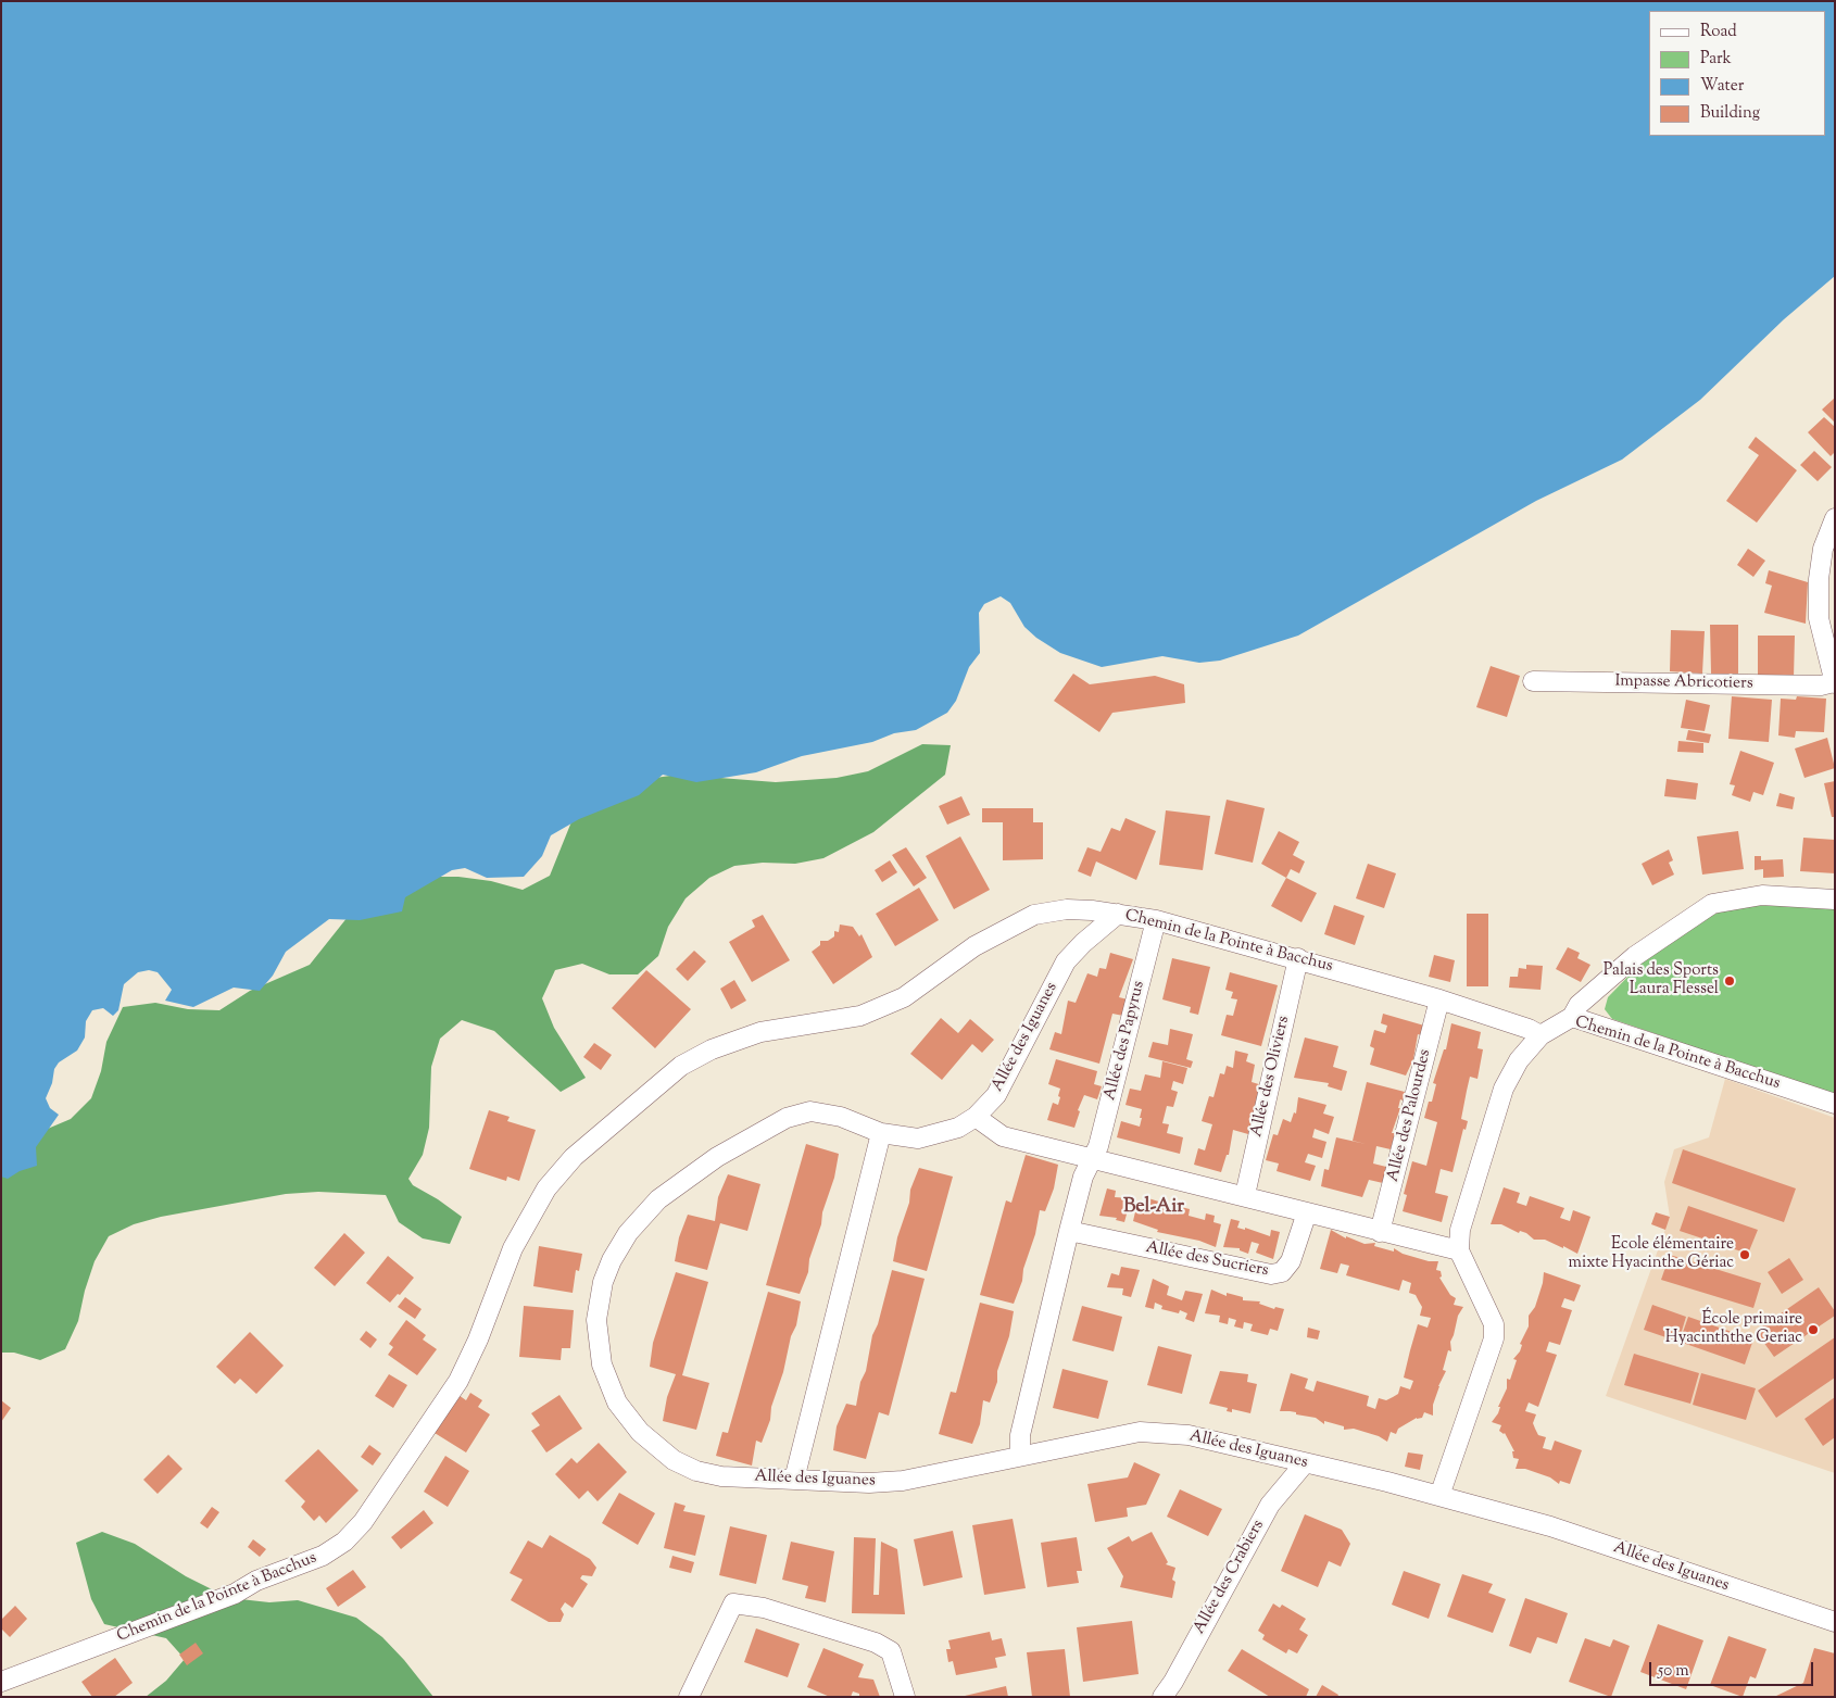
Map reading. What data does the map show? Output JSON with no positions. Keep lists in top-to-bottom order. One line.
{"streets":{"street":["Impasse Abricotiers","Chemin de la Pointe à Bacchus","Allée des Iguanes","Allée des Papyrus","Allée des Oliviers","Allée des Palourdes","Allée des Sucriers","Allée des Crabiers"]},"crossings":[["Chemin de la Pointe à Bacchus","Allée des Iguanes"],["Chemin de la Pointe à Bacchus","Allée des Papyrus"],["Chemin de la Pointe à Bacchus","Allée des Oliviers"],["Chemin de la Pointe à Bacchus","Allée des Palourdes"],["Allée des Iguanes","Allée des Papyrus"],["Allée des Iguanes","Allée des Crabiers"],["Allée des Papyrus","Allée des Sucriers"]],"districts":["Bel-Air"],"places":["Palais des Sports Laura Flessel","Ecole élémentaire mixte Hyacinthe Gériac","École primaire Hyacinththe Geriac"],"legend":["Road","Park","Water","Building"],"scale_bar":"50 m"}
